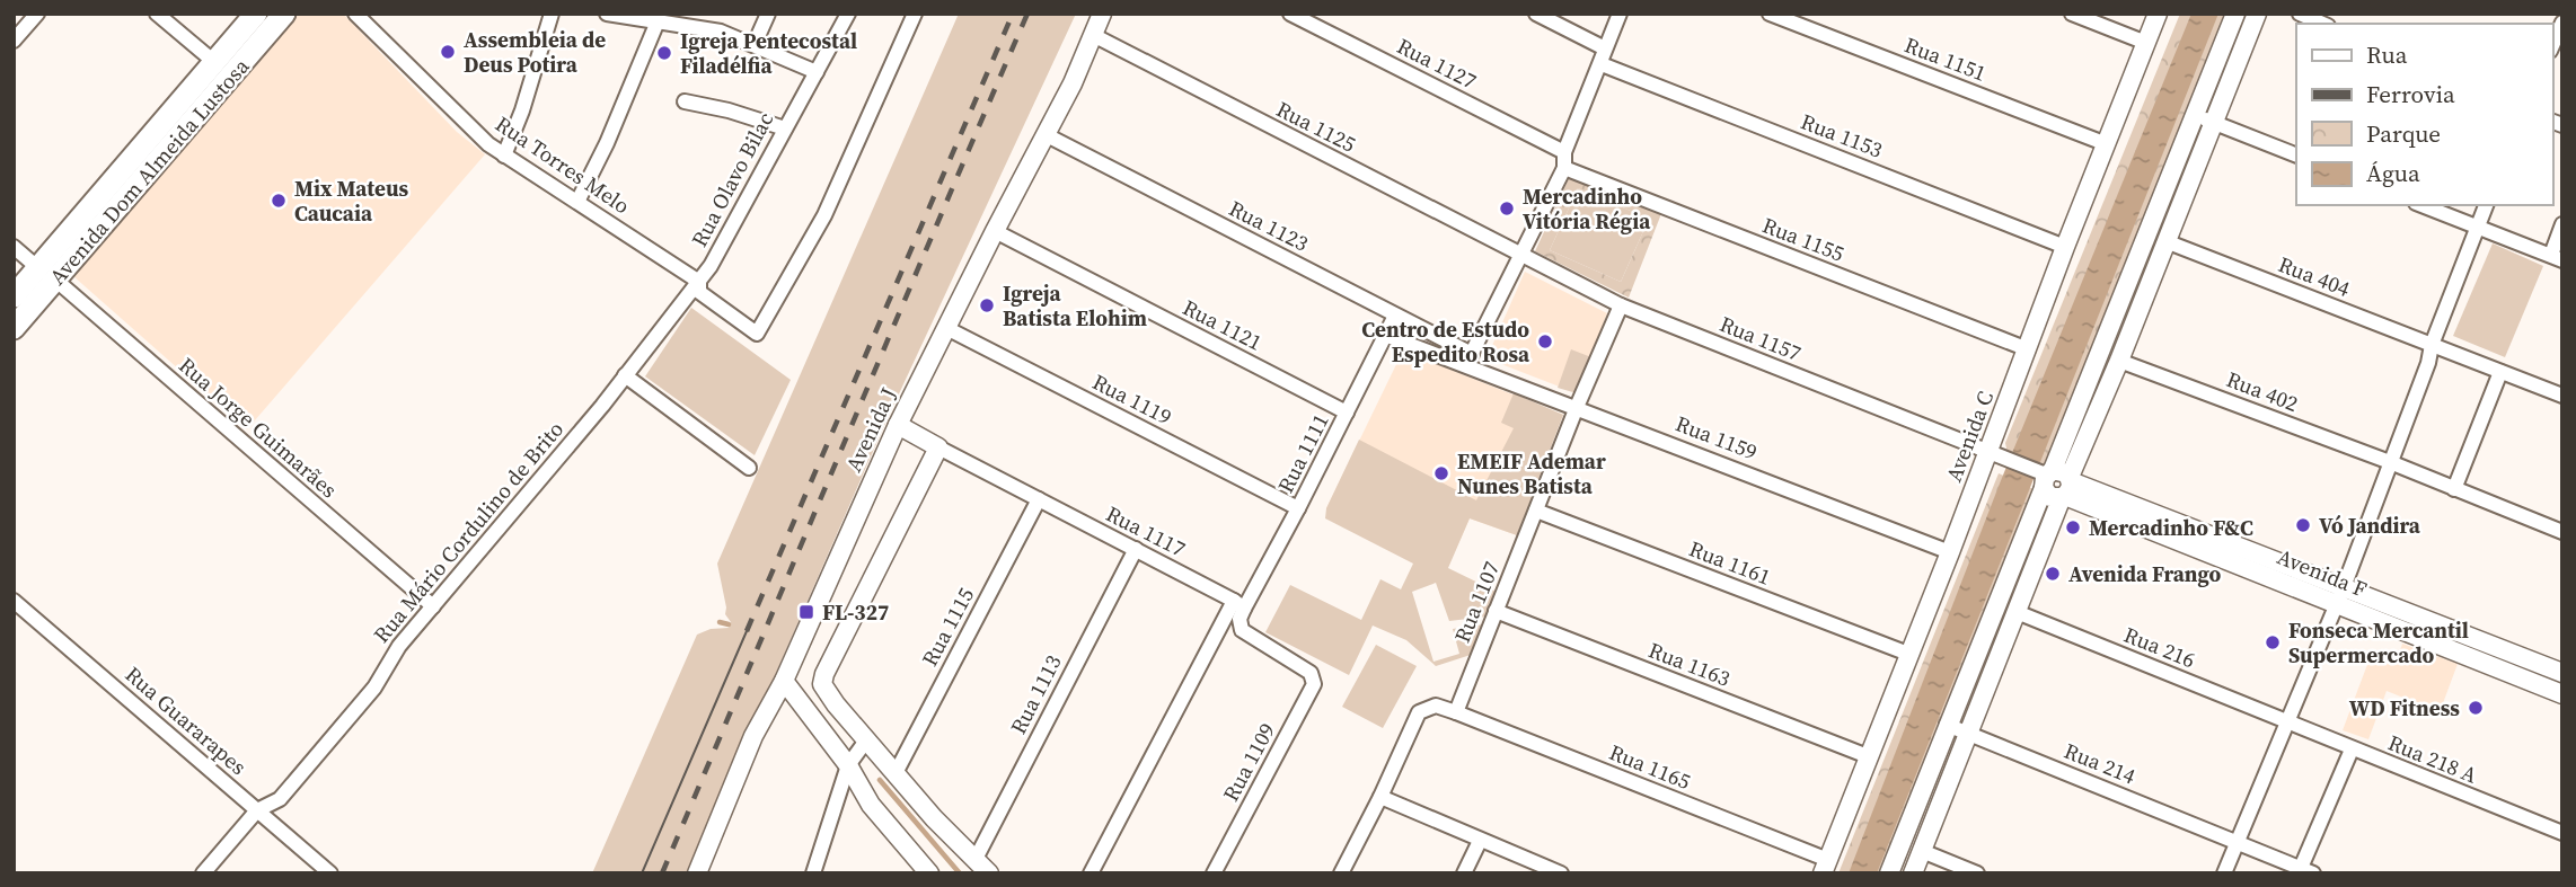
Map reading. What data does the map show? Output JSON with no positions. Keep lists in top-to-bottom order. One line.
{"streets":{"main road":["Avenida Dom Almeida Lustosa"],"street":["Rua 1151","Rua 1127","Rua 1125","Rua 1153","Rua Torres Melo","Rua Olavo Bilac","Rua 1123","Rua 1155","Rua 404","Rua 1121","Rua 1157","Rua 402","Rua 1119","Rua Jorge Guimarães","Avenida J","Avenida C","Rua 1159","Rua 1111","Rua 1117","Rua Mário Cordulino de Brito","Rua 1161","Avenida F","Rua 1107","Rua 1115","Rua 216","Rua 1163","Rua 1113","Rua Guararapes","Rua 218 A","Rua 1109","Rua 214","Rua 1165"]},"crossings":[["Rua 1151","Avenida C"],["Rua 1125","Rua 1157"],["Rua 1125","Avenida J"],["Rua 1153","Avenida C"],["Rua Torres Melo","Rua Olavo Bilac"],["Rua Torres Melo","Rua Mário Cordulino de Brito"],["Avenida Dom Almeida Lustosa","Rua Jorge Guimarães"],["Rua Olavo Bilac","Rua Mário Cordulino de Brito"],["Rua 1123","Avenida J"],["Rua 1123","Rua 1159"],["Rua 1123","Rua 1111"],["Rua 1155","Avenida C"],["Rua 1121","Avenida J"],["Rua 1121","Rua 1111"],["Rua 1157","Avenida C"],["Rua 1157","Avenida F"],["Rua 1157","Rua 1107"],["Rua 1119","Avenida J"],["Rua 1119","Rua 1111"],["Rua Jorge Guimarães","Rua Mário Cordulino de Brito"],["Avenida C","Rua 1159"],["Avenida C","Rua 1161"],["Avenida C","Rua 1163"],["Avenida C","Rua 1165"],["Rua 1159","Rua 1111"],["Rua 1159","Rua 1107"],["Rua 1111","Rua 1117"],["Rua 1111","Rua 1109"],["Rua 1117","Rua 1115"],["Rua 1117","Rua 1113"],["Rua 1117","Rua 1109"],["Rua Mário Cordulino de Brito","Rua Guararapes"],["Rua 1161","Rua 1107"],["Rua 1107","Rua 1163"],["Rua 1107","Rua 1165"],["Rua 216","Rua 218 A"]],"places":{"other":["Assembleia de Deus Potira","Igreja Pentecostal Filadélfia","Mix Mateus Caucaia","Mercadinho Vitória Régia","Igreja Batista Elohim","Centro de Estudo Espedito Rosa","EMEIF Ademar Nunes Batista","Vó Jandira","Mercadinho F&C","Avenida Frango","Fonseca Mercantil Supermercado","WD Fitness"],"transit":["FL-327"]},"legend":["Rua","Ferrovia","Parque","Água"]}
